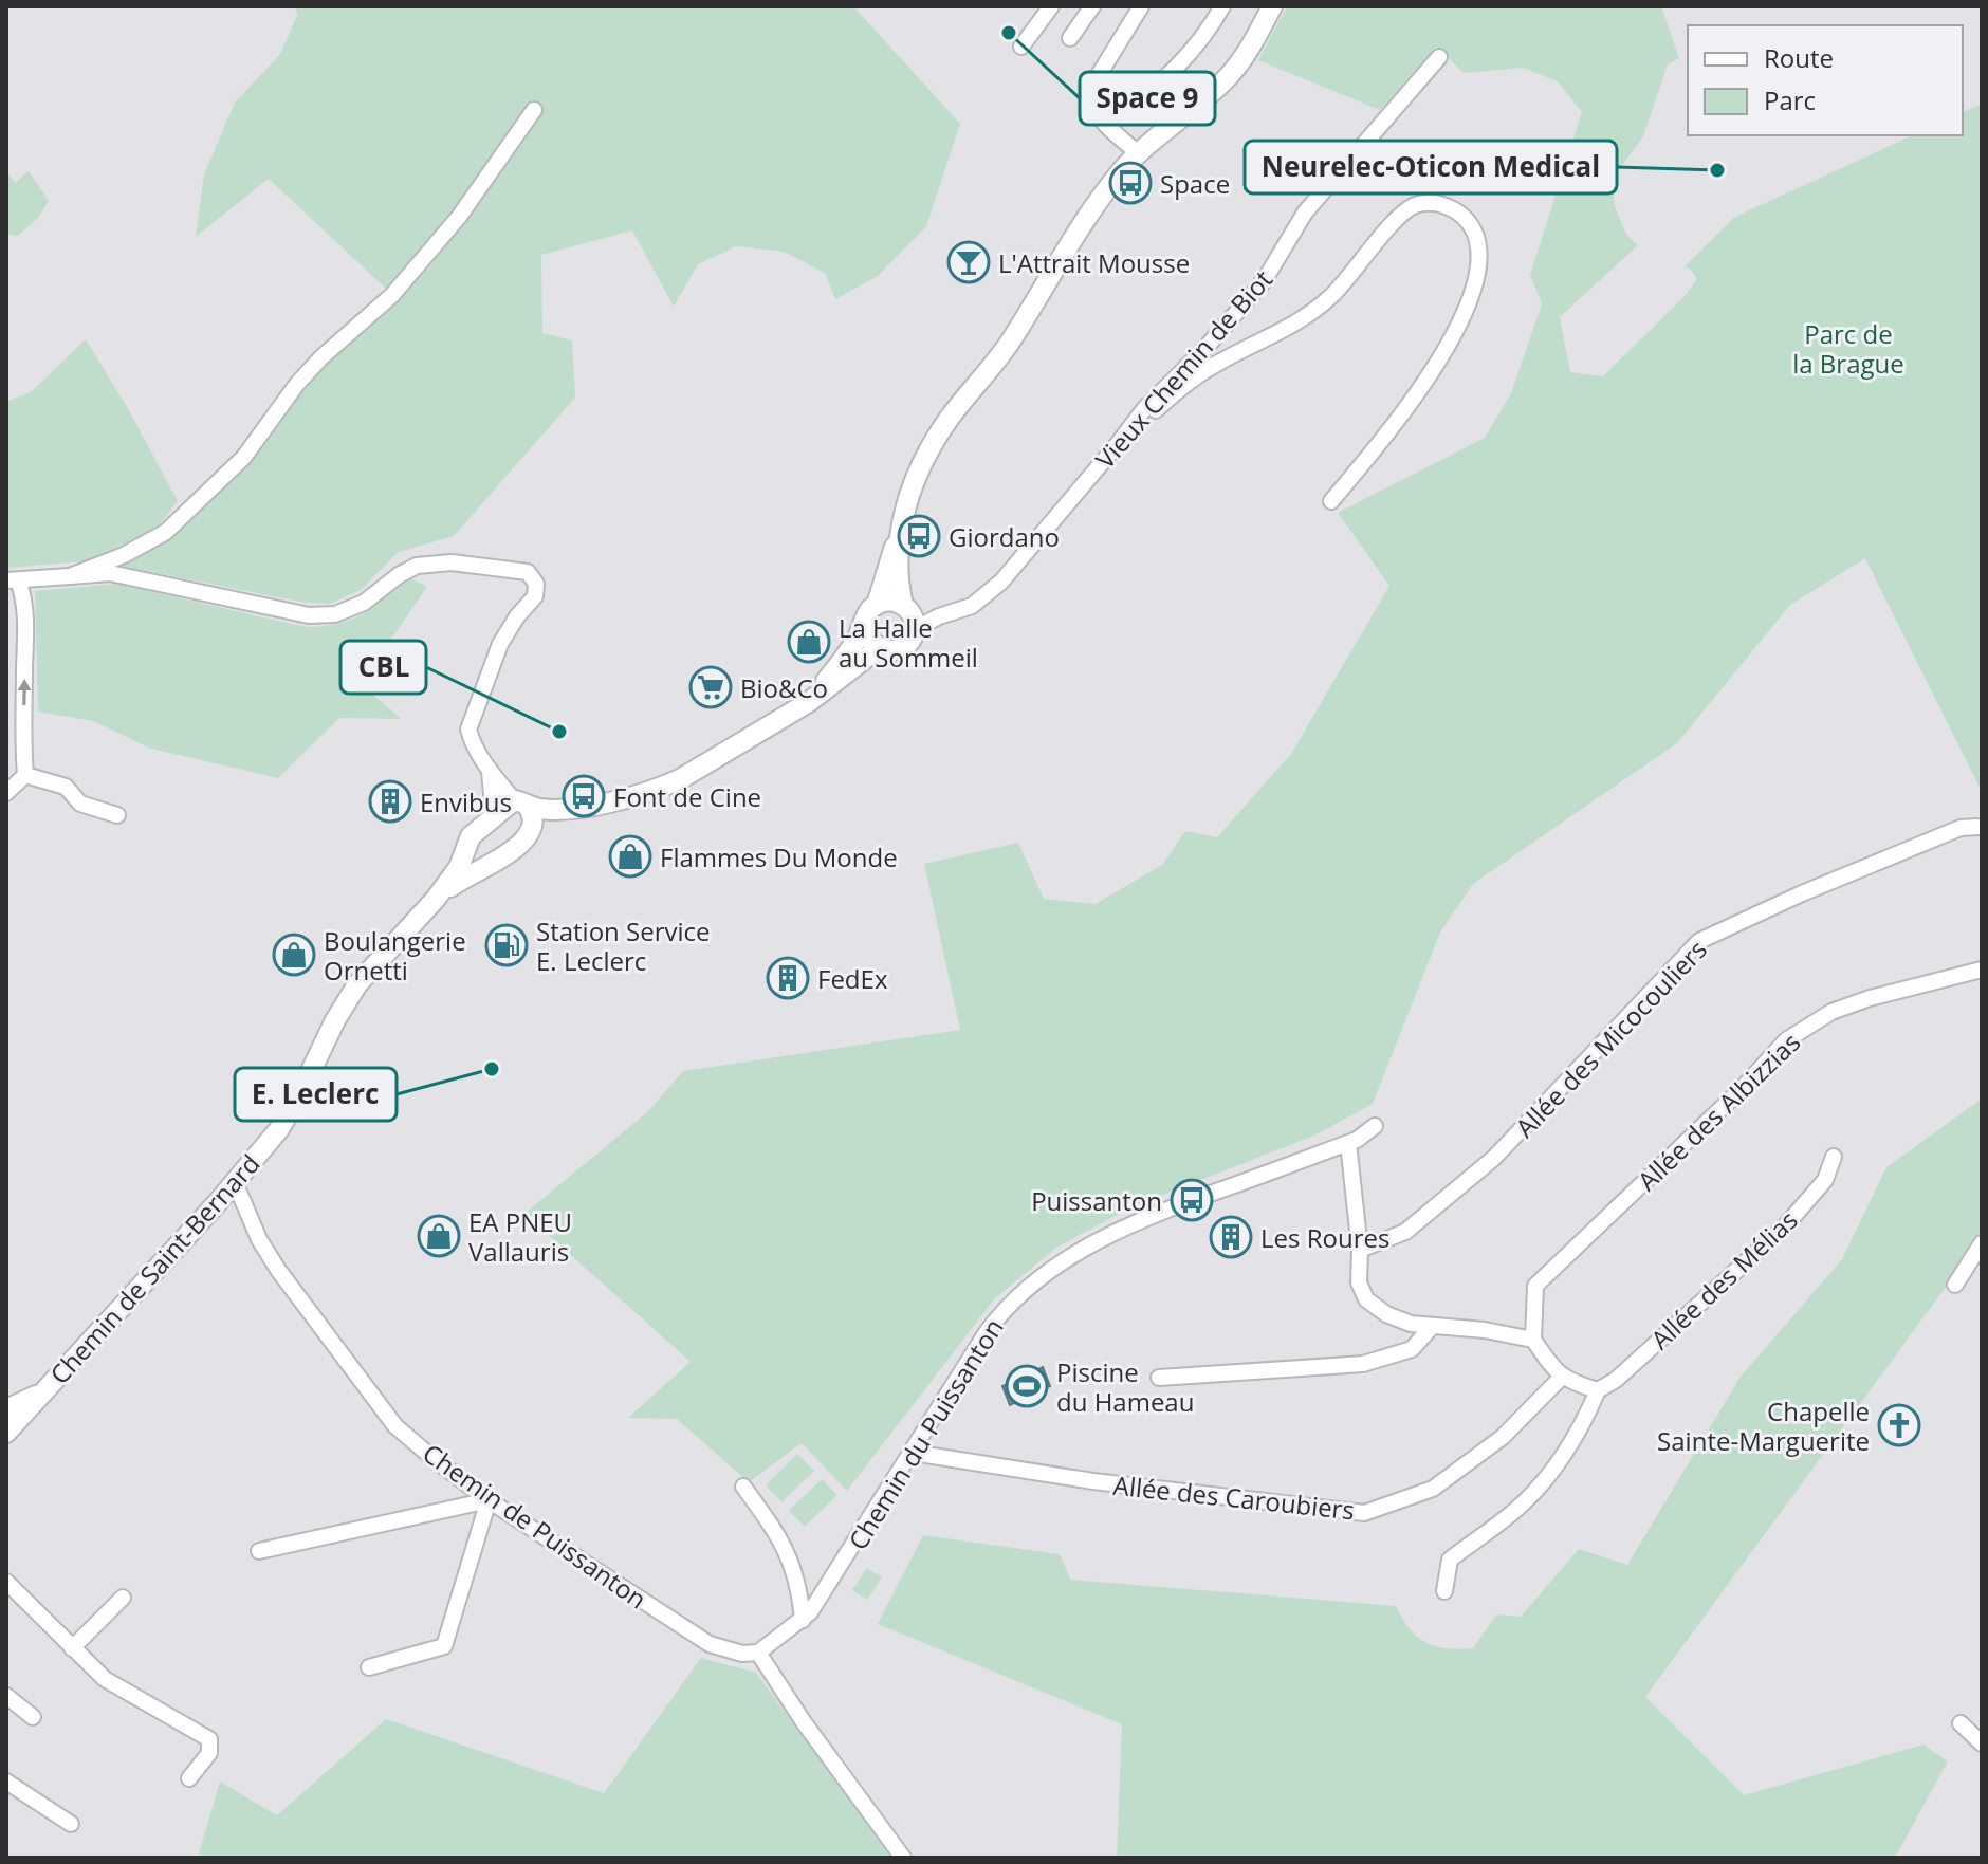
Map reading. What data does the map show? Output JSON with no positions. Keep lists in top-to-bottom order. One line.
{"streets":{"main road":["Chemin de Saint-Bernard"],"street":["Vieux Chemin de Biot","Allée des Micocouliers","Allée des Albizzias","Allée des Mélias","Chemin du Puissanton","Allée des Caroubiers","Chemin de Puissanton"]},"crossings":[["Chemin de Saint-Bernard","Chemin de Puissanton"],["Chemin du Puissanton","Allée des Caroubiers"],["Chemin du Puissanton","Chemin de Puissanton"]],"parks":["Parc de la Brague"],"places":{"other":["Space 9","Neurelec-Oticon Medical","CBL","E. Leclerc"],"bus stop":["Space","Giordano","Font de Cine","Puissanton"],"bar":["L'Attrait Mousse"],"shop":["La Halle au Sommeil","Flammes Du Monde","Boulangerie Ornetti","EA PNEU Vallauris"],"supermarket":["Bio&Co"],"building":["Envibus","FedEx","Les Roures"],"fuel station":["Station Service E. Leclerc"],"sports":["Piscine du Hameau"],"church":["Chapelle Sainte-Marguerite"]},"legend":["Route","Parc"]}
